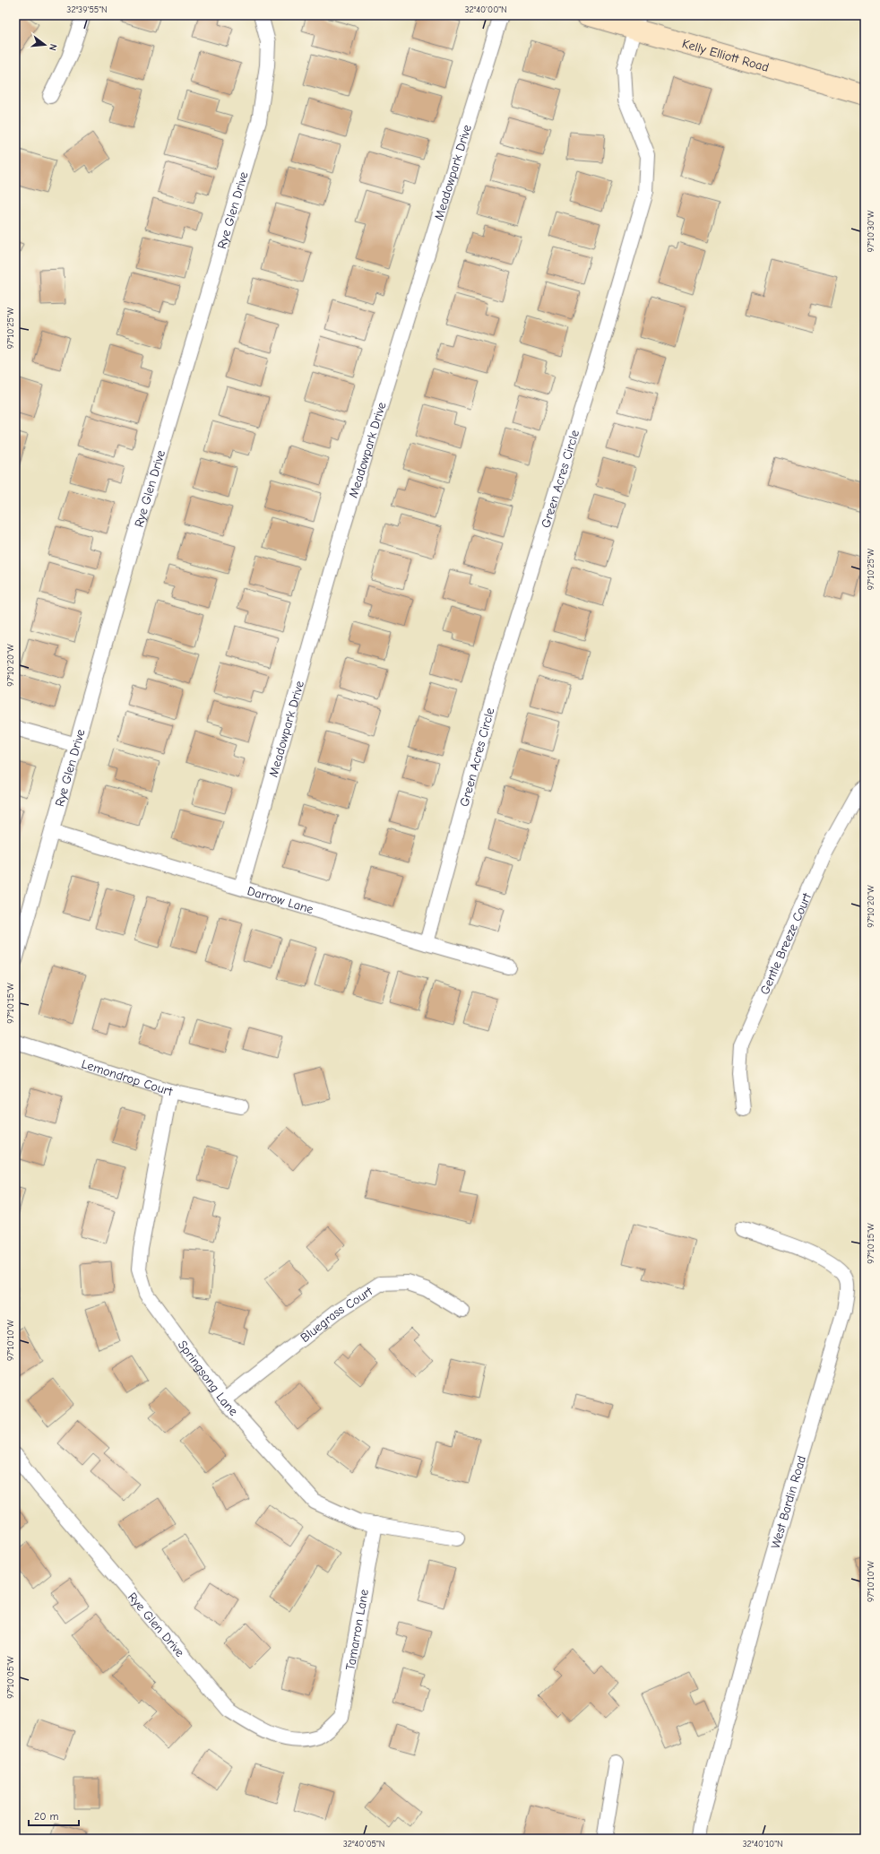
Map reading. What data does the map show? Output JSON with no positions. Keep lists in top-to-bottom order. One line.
{"streets":{"street":["Kelly Elliott Road","Meadowpark Drive","Rye Glen Drive","Green Acres Circle","Darrow Lane","Gentle Breeze Court","Lemondrop Court","Bluegrass Court","Springsong Lane","West Bardin Road","Tamarron Lane"]},"crossings":[["Kelly Elliott Road","Green Acres Circle"],["Meadowpark Drive","Darrow Lane"],["Rye Glen Drive","Darrow Lane"],["Rye Glen Drive","Tamarron Lane"],["Green Acres Circle","Darrow Lane"],["Lemondrop Court","Springsong Lane"],["Bluegrass Court","Springsong Lane"],["Springsong Lane","Tamarron Lane"]],"scale_bar":"20 m","north":"right","coordinates":["32°39'55\"N","32°40'00\"N","97°10'30\"W","97°10'25\"W","97°10'20\"W","97°10'15\"W","97°10'10\"W","97°10'05\"W","32°40'05\"N","32°40'10\"N"]}
